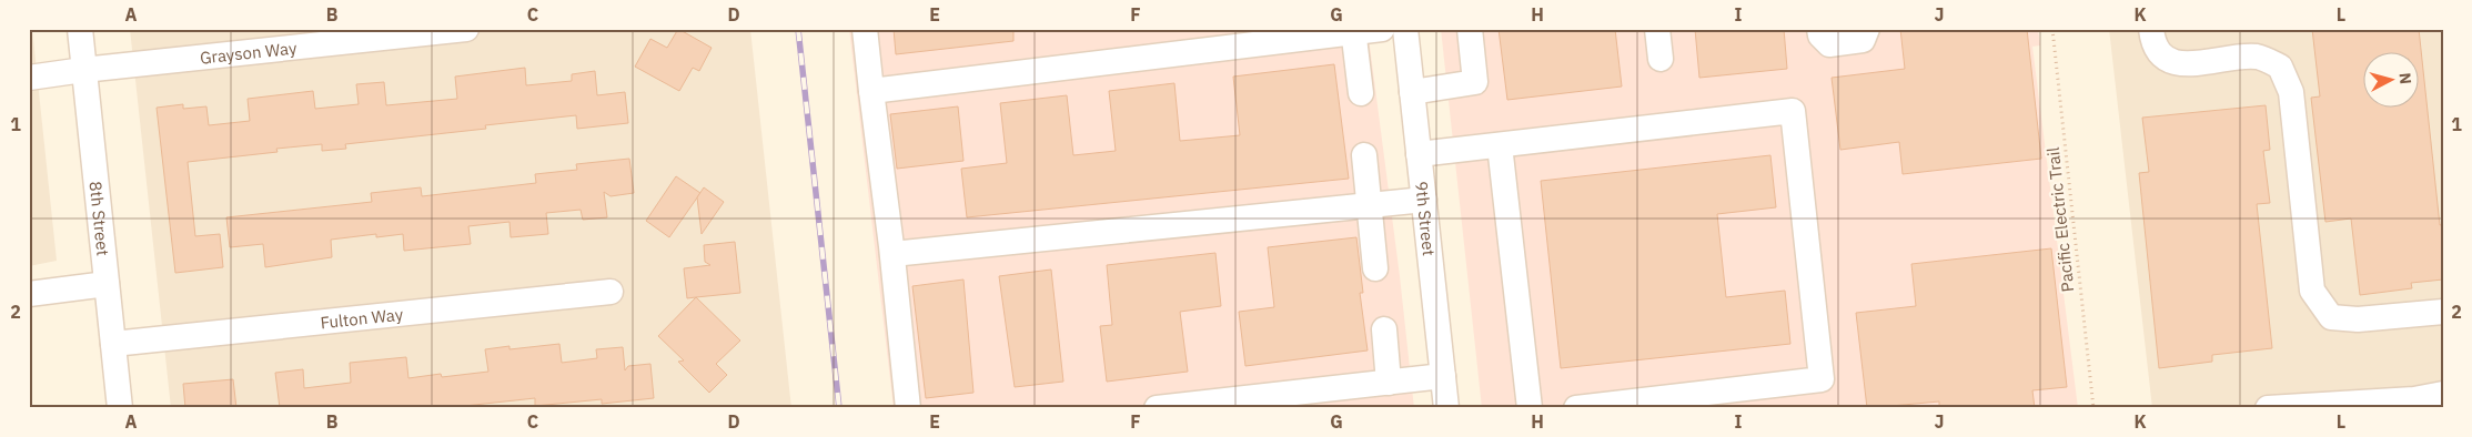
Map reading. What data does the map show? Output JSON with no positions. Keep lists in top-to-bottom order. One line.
{"streets":{"street":["Grayson Way","8th Street","9th Street","Fulton Way"],"path":["Pacific Electric Trail"]},"crossings":[["Grayson Way","8th Street"],["8th Street","Fulton Way"]],"north":"right","grid":{"columns":["A","B","C","D","E","F","G","H","I","J","K","L"],"rows":["1","2"]}}
